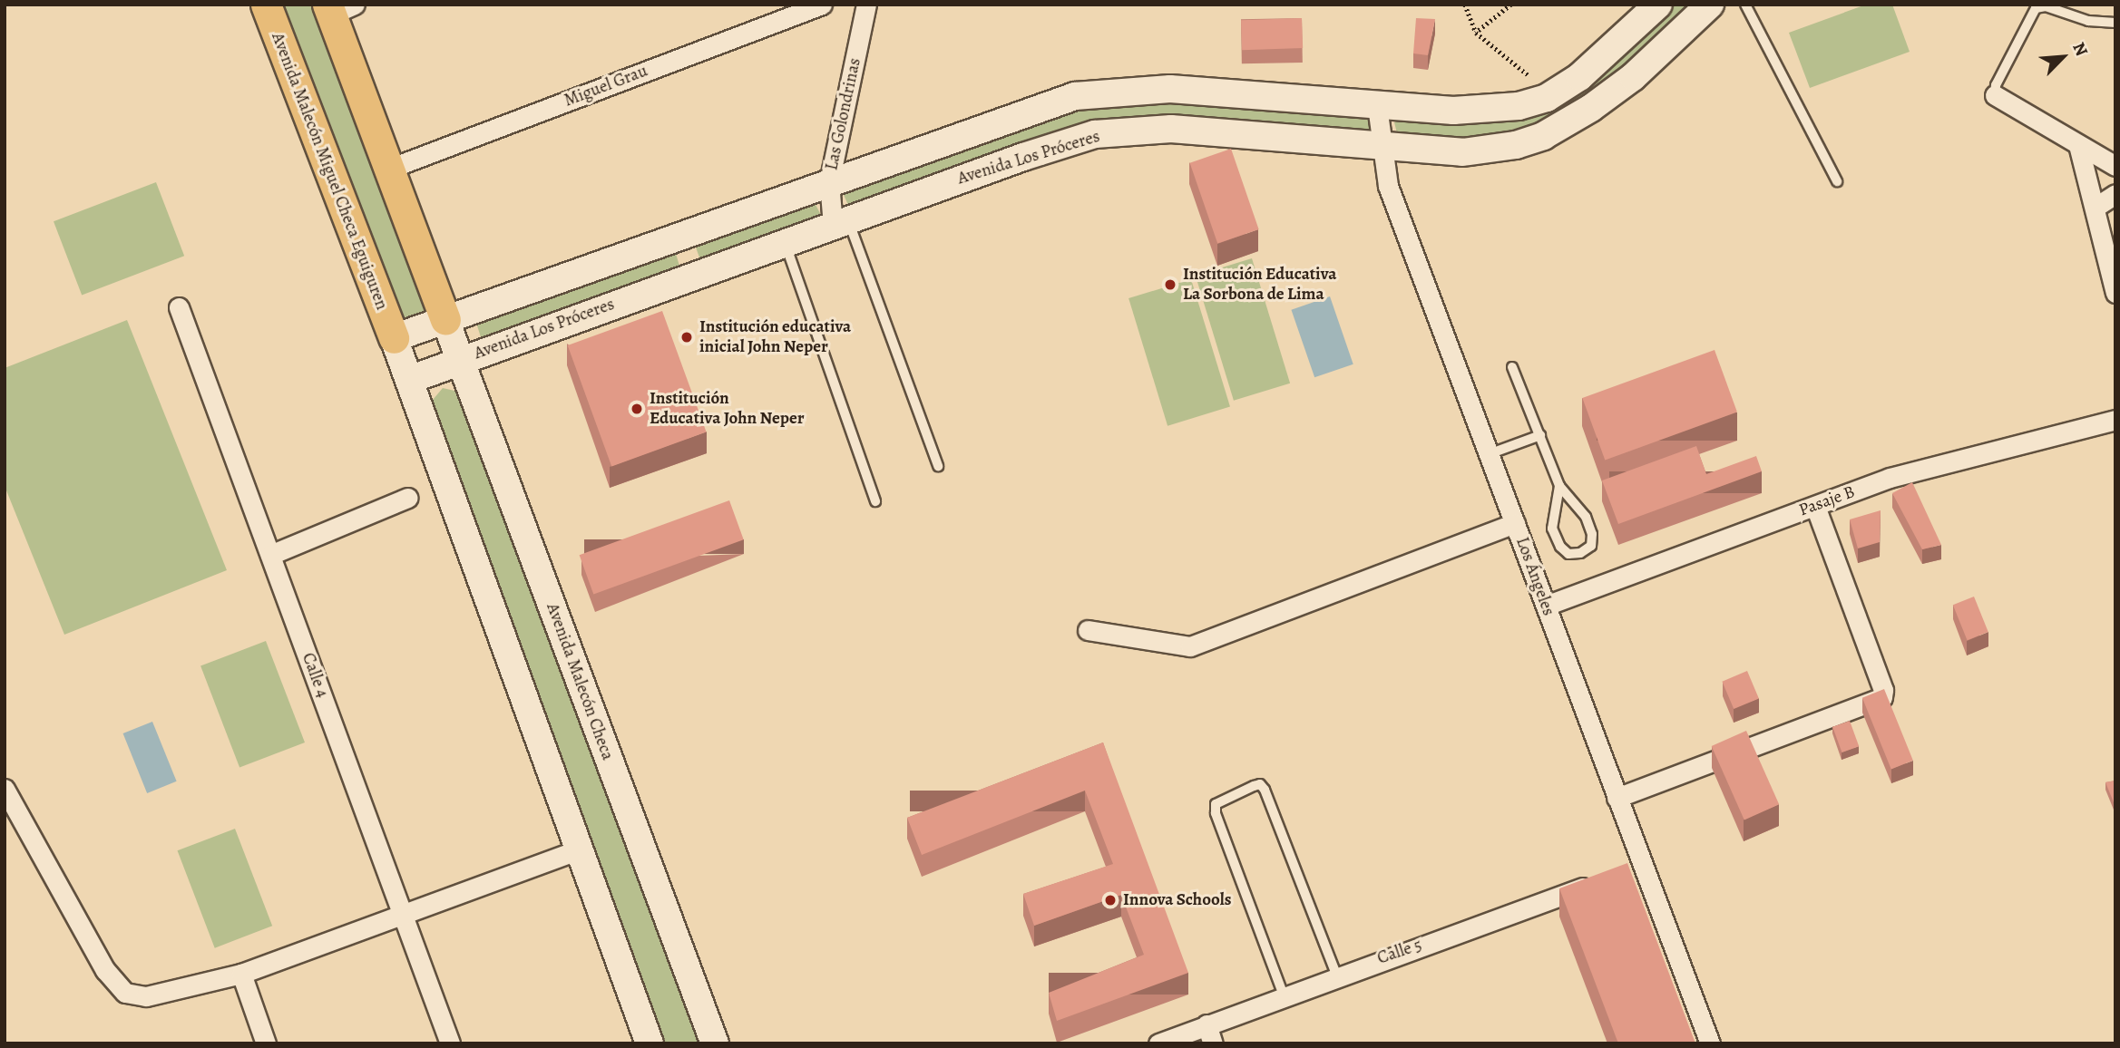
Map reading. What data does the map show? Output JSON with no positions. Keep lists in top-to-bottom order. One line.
{"streets":{"main road":["Avenida Los Próceres","Avenida Malecón Miguel Checa Eguiguren","Avenida Malecón Checa"],"street":["Miguel Grau","Las Golondrinas","Pasaje B","Los Ángeles","Calle 4","Calle 5"]},"crossings":[["Las Golondrinas","Avenida Los Próceres"],["Avenida Los Próceres","Los Ángeles"],["Avenida Los Próceres","Avenida Malecón Checa"],["Pasaje B","Los Ángeles"]],"places":["Institución Educativa La Sorbona de Lima","Institución educativa inicial John Neper","Institución Educativa John Neper","Innova Schools"],"north":"top right"}
